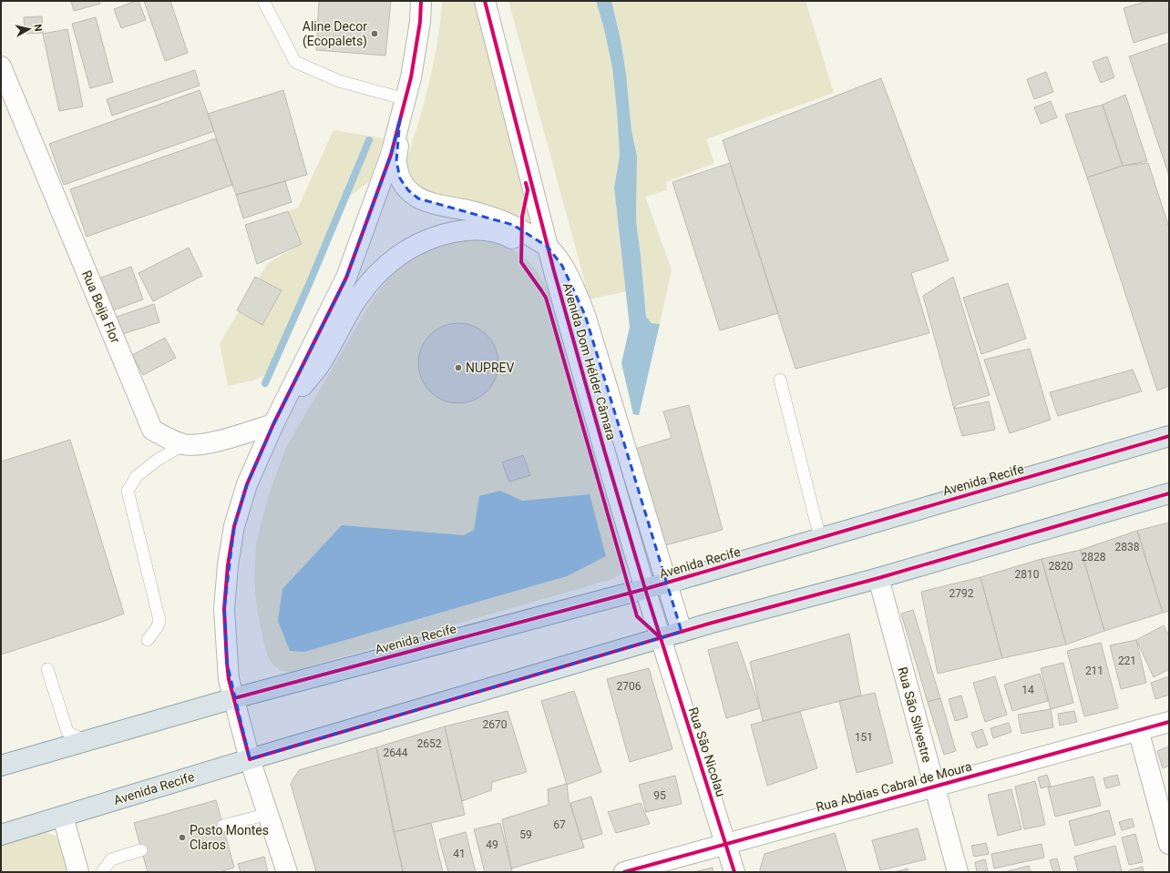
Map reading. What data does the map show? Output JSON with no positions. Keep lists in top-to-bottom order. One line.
{"streets":{"main road":["Rua Beija Flor","Avenida Dom Hélder Câmara","Avenida Recife","Rua São Silvestre","Rua São Nicolau","Rua Abdias Cabral de Moura"]},"crossings":[["Rua Beija Flor","Avenida Dom Hélder Câmara"],["Avenida Dom Hélder Câmara","Avenida Recife"],["Avenida Dom Hélder Câmara","Rua São Nicolau"],["Avenida Recife","Rua São Silvestre"],["Avenida Recife","Rua São Nicolau"],["Rua São Silvestre","Rua Abdias Cabral de Moura"],["Rua São Nicolau","Rua Abdias Cabral de Moura"]],"places":["Aline Decor (Ecopalets)","NUPREV","Posto Montes Claros"],"house_numbers":["2838","2828","2820","2810","2792","221","211","2706","14","2670","151","2652","2644","95","67","59","49","41"],"north":"right"}
